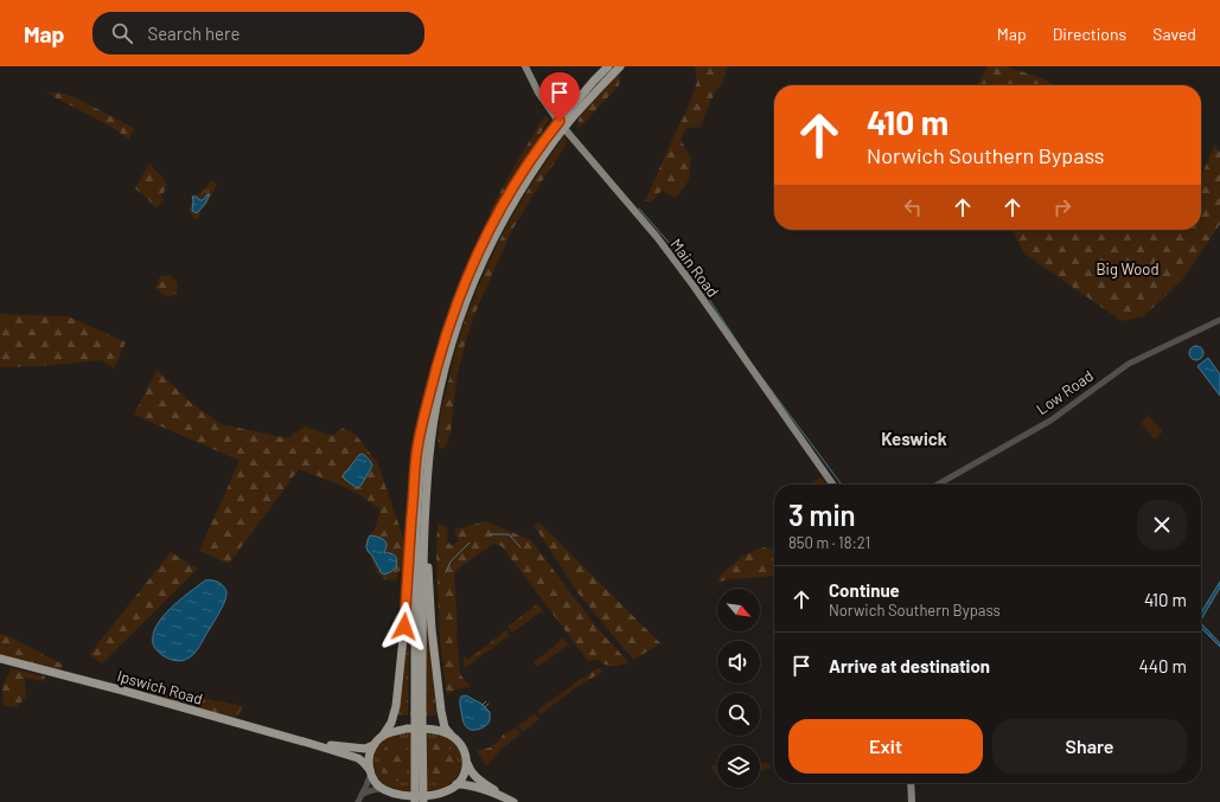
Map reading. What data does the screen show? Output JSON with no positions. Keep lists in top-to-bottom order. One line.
{"streets":{"highway":["Ipswich Road"],"main road":["Main Road"],"street":["Low Road"]},"districts":["Keswick"],"parks":["Big Wood"],"north":"bottom right","page":{"header":"Map","search":"Search here","nav":["Map","Directions","Saved"],"turn":["410 m","Norwich Southern Bypass"],"heading":["3 min","850 m · 18:21"],"list":[{"name":"Continue","note":"Norwich Southern Bypass","value":"410 m"},{"name":"Arrive at destination","value":"440 m"}],"buttons":["Exit","Share"]}}
